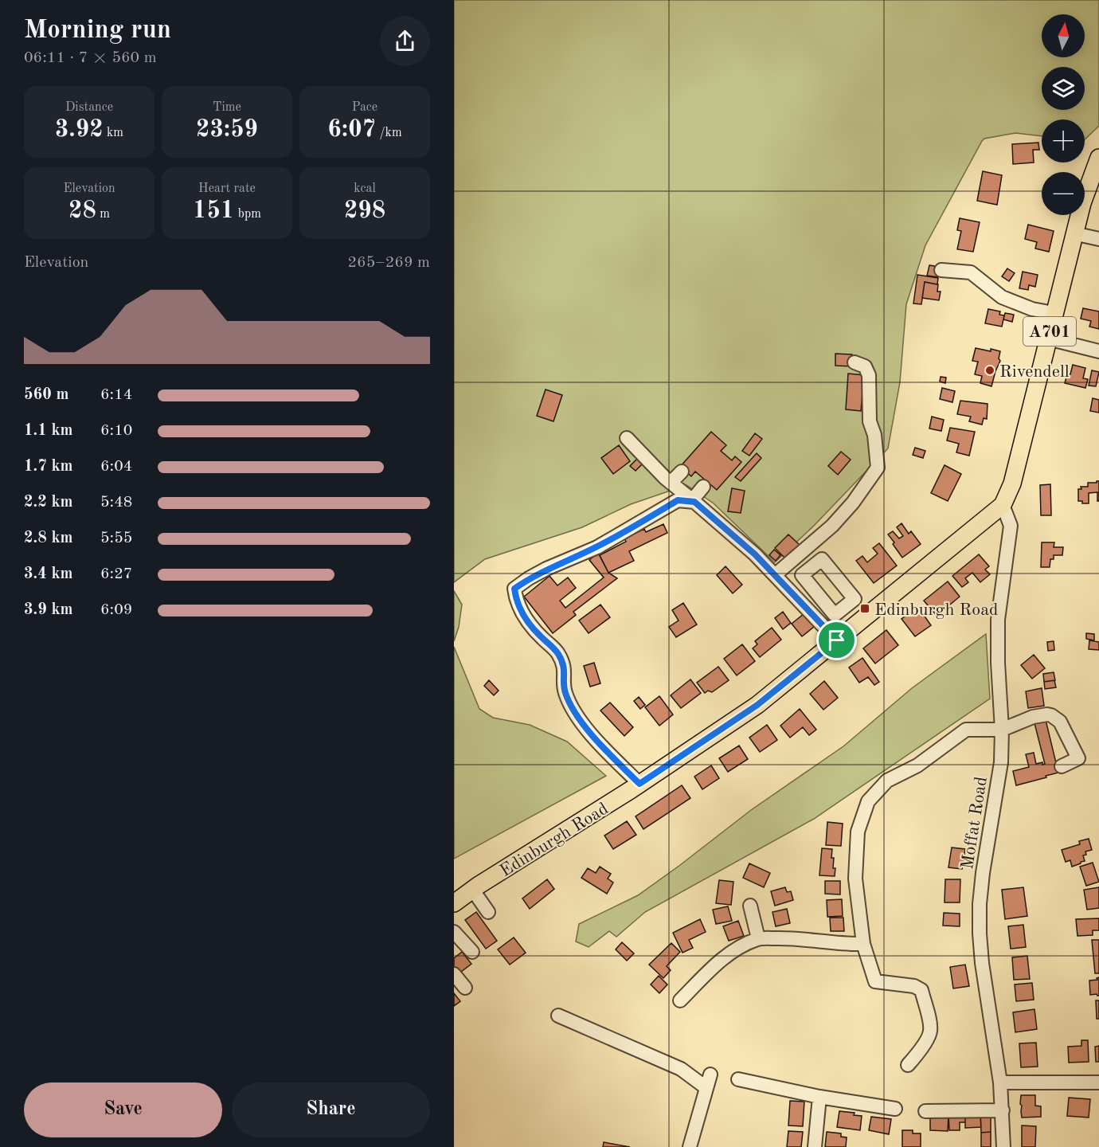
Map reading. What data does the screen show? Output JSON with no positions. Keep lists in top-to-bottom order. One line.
{"streets":{"main road":["A701","Edinburgh Road"],"street":["Moffat Road"]},"crossings":[["Moffat Road","Edinburgh Road"]],"places":{"other":["Rivendell"],"transit":["Edinburgh Road"]},"north":"top","page":{"heading":["Morning run","06:11 · 7 × 560 m"],"map_buttons":["+","−"],"stats":[["Distance","3.92 km"],["Time","23:59"],["Pace","6:07 /km"],["Elevation","28 m"],["Heart rate","151 bpm"],["kcal","298"]],"chart":["Elevation","265–269 m"],"list":[{"name":"560 m","note":"6:14"},{"name":"1.1 km","note":"6:10"},{"name":"1.7 km","note":"6:04"},{"name":"2.2 km","note":"5:48"},{"name":"2.8 km","note":"5:55"},{"name":"3.4 km","note":"6:27"},{"name":"3.9 km","note":"6:09"}],"buttons":["Save","Share"]}}
